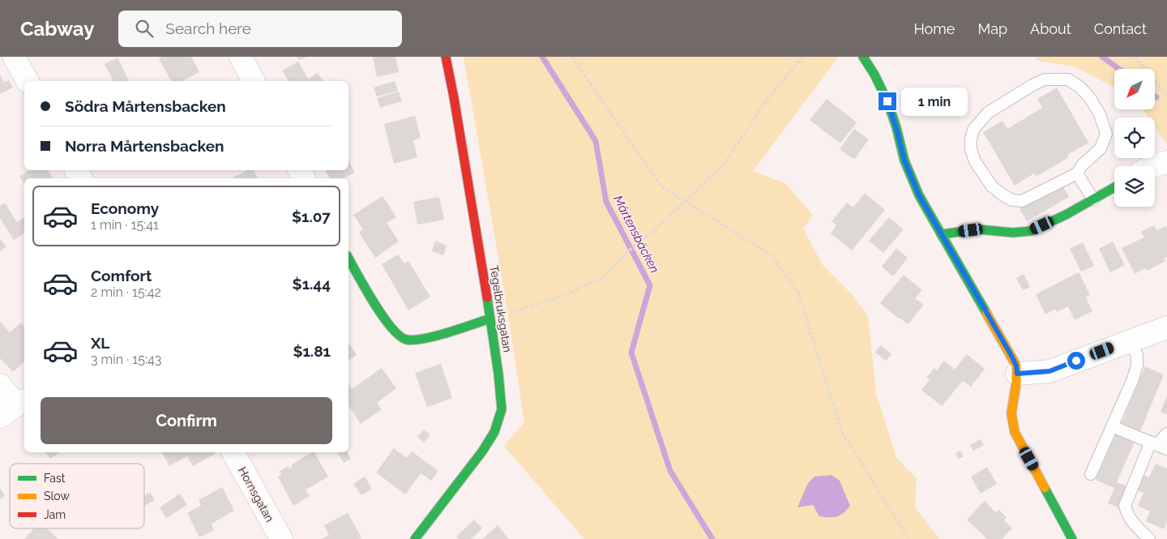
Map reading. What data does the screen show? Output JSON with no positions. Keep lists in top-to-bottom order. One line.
{"streets":{"street":["Tegelbruksgatan","Hornsgatan"]},"water":["Mårtensbäcken"],"legend":["Fast","Slow","Jam"],"north":"bottom left","page":{"header":"Cabway","search":"Search here","nav":["Home","Map","About","Contact"],"banner":["Södra Mårtensbacken","Norra Mårtensbacken"],"bubble":"1 min","list":[{"name":"Economy","note":"1 min · 15:41","value":"$1.07"},{"name":"Comfort","note":"2 min · 15:42","value":"$1.44"},{"name":"XL","note":"3 min · 15:43","value":"$1.81"}],"buttons":"Confirm"}}
